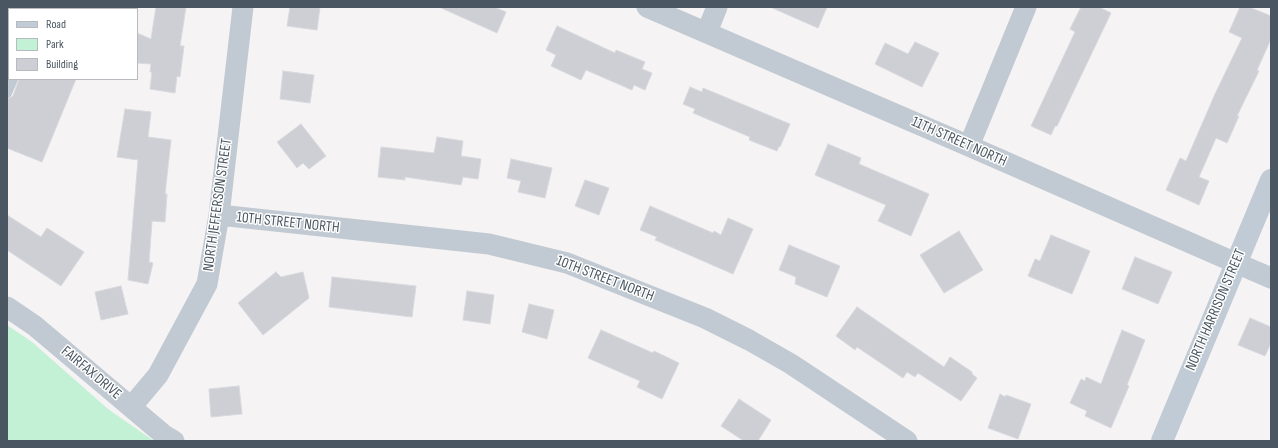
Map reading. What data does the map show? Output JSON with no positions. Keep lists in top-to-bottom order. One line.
{"streets":{"street":["11TH STREET NORTH","NORTH JEFFERSON STREET","10TH STREET NORTH","NORTH HARRISON STREET","FAIRFAX DRIVE"]},"crossings":[["11TH STREET NORTH","NORTH HARRISON STREET"],["NORTH JEFFERSON STREET","10TH STREET NORTH"],["NORTH JEFFERSON STREET","FAIRFAX DRIVE"]],"legend":["Road","Park","Building"]}
